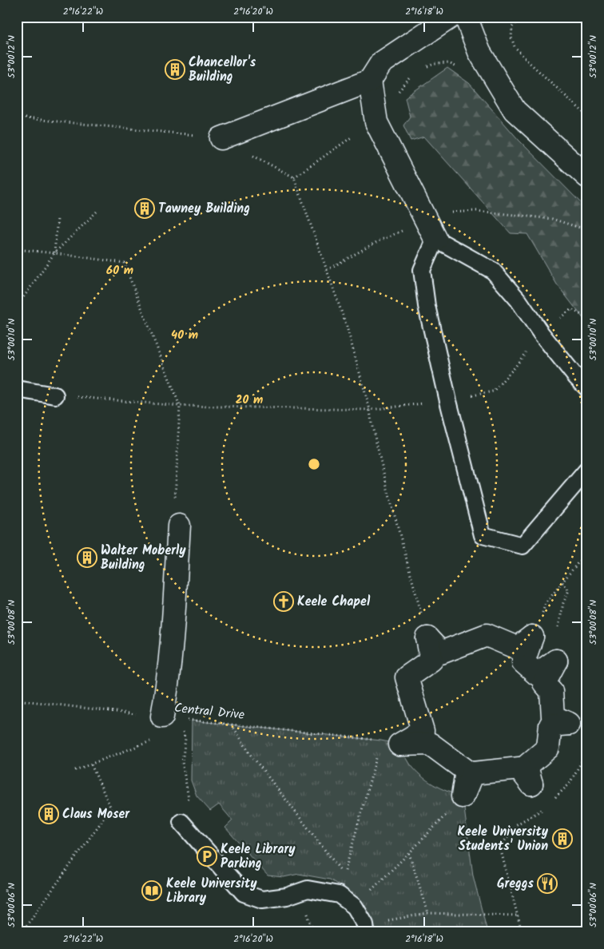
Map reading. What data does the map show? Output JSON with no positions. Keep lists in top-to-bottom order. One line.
{"streets":{"path":["Central Drive"]},"places":{"building":["Chancellor's Building","Tawney Building","Walter Moberly Building","Claus Moser","Keele University Students' Union"],"church":["Keele Chapel"],"parking":["Keele Library Parking"],"restaurant":["Greggs"],"library":["Keele University Library"]},"coordinates":["2°16'22\"W","2°16'20\"W","2°16'18\"W","53°00'12\"N","53°00'10\"N","53°00'08\"N","53°00'06\"N"],"rings":["60 m","40 m","20 m"]}
